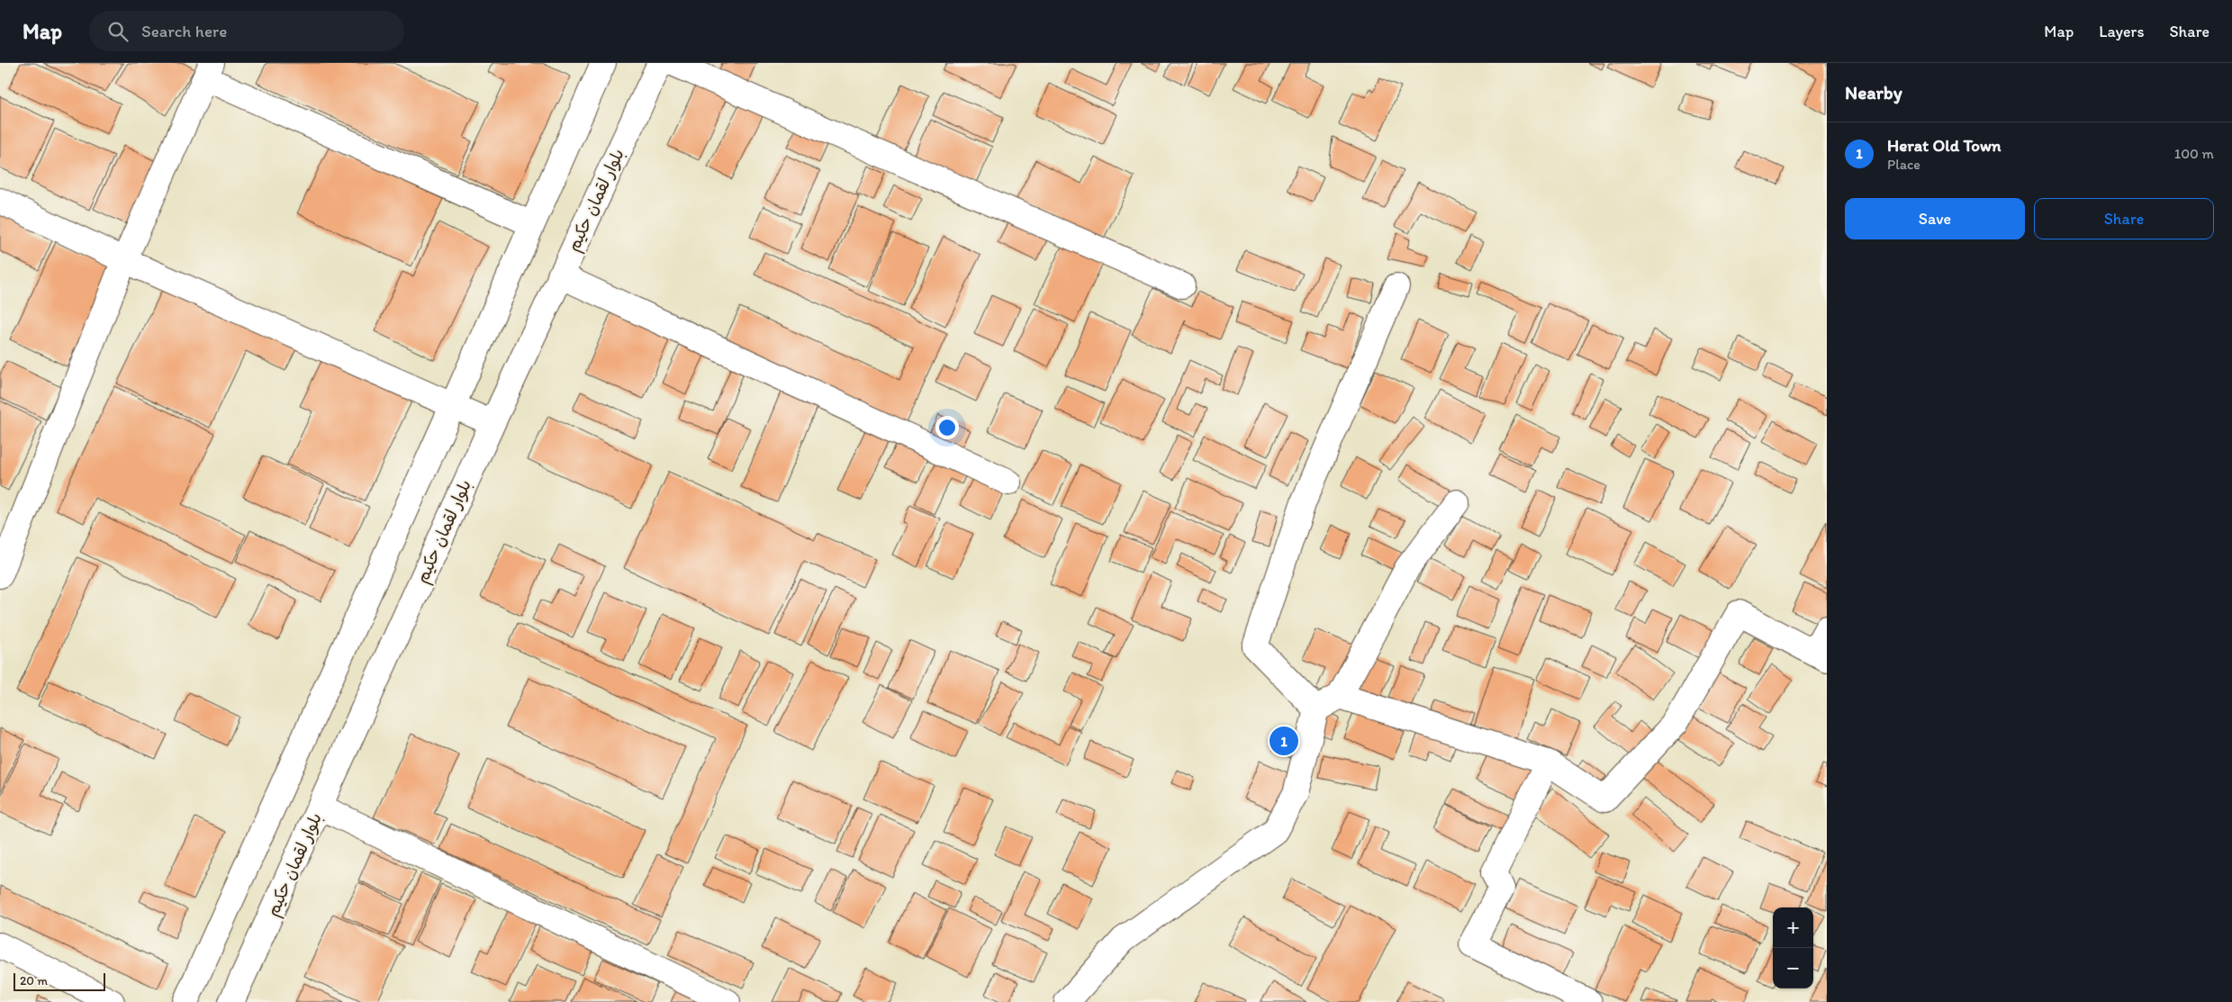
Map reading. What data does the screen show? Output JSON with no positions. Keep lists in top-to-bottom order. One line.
{"streets":{"street":["بلوار لقمان حکیم"]},"scale_bar":"20 m","page":{"header":"Map","search":"Search here","nav":["Map","Layers","Share"],"heading":"Nearby","list":[{"mark":"1","name":"Herat Old Town","note":"Place","value":"100 m"}],"buttons":["Save","Share"],"pins":"1","map_buttons":["+","−"],"scale":"20 m"}}
